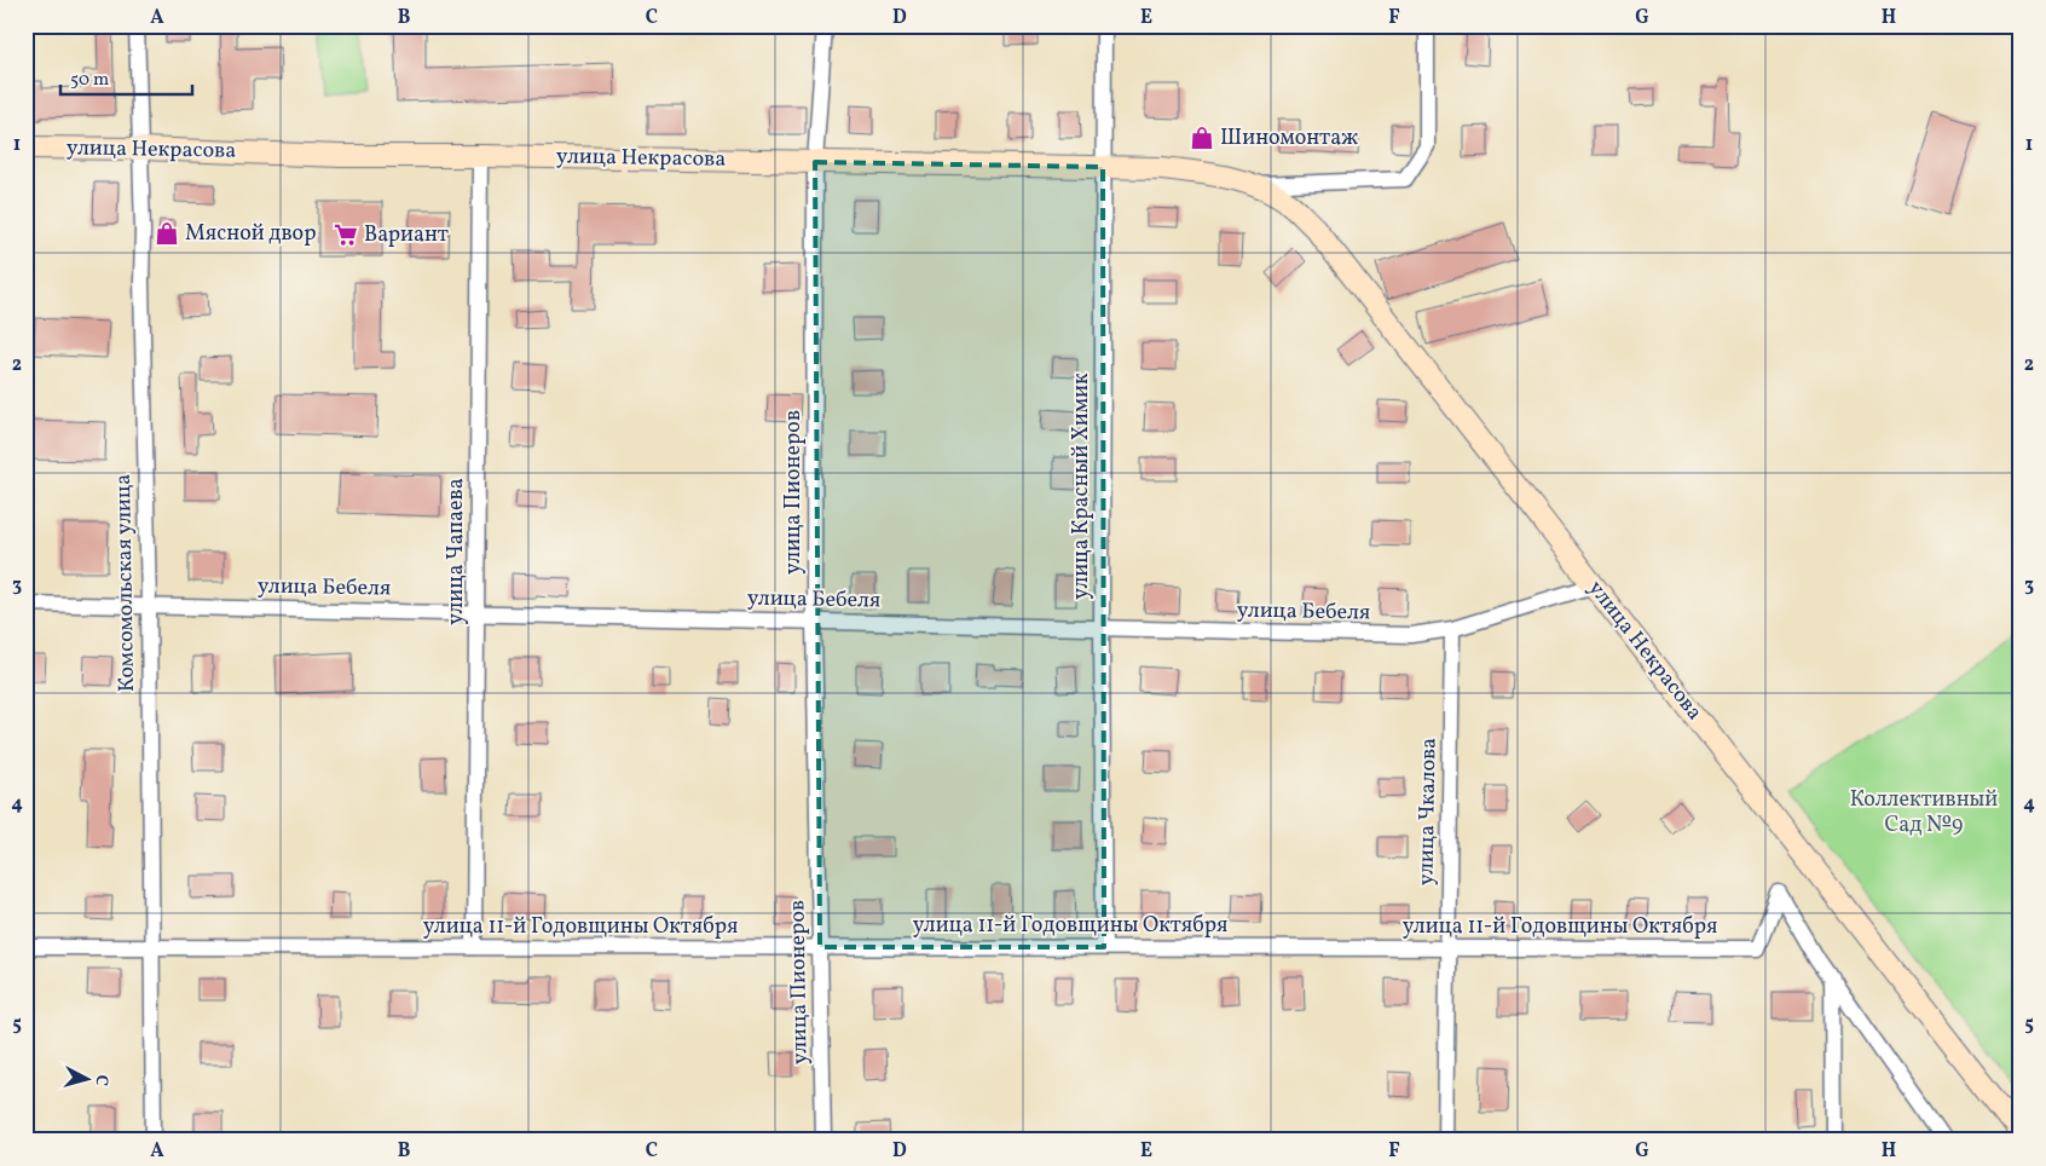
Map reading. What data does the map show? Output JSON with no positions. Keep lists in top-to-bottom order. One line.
{"streets":{"street":["улица Некрасова","улица Красный Химик","улица Пионеров","улица Чапаева","Комсомольская улица","улица Бебеля","улица Чкалова","улица 11-й Годовщины Октября"]},"crossings":[["улица Некрасова","улица Красный Химик"],["улица Некрасова","улица Пионеров"],["улица Некрасова","улица Чапаева"],["улица Некрасова","Комсомольская улица"],["улица Некрасова","улица Бебеля"],["улица Красный Химик","улица Бебеля"],["улица Красный Химик","улица 11-й Годовщины Октября"],["улица Пионеров","улица Бебеля"],["улица Пионеров","улица 11-й Годовщины Октября"],["улица Чапаева","улица Бебеля"],["улица Чапаева","улица 11-й Годовщины Октября"],["Комсомольская улица","улица Бебеля"],["Комсомольская улица","улица 11-й Годовщины Октября"],["улица Бебеля","улица Чкалова"],["улица Чкалова","улица 11-й Годовщины Октября"]],"parks":["Коллективный Сад №9"],"places":{"shop":["Шиномонтаж","Мясной двор"],"supermarket":["Вариант"]},"scale_bar":"50 m","north":"right","grid":{"columns":["A","B","C","D","E","F","G","H"],"rows":["1","2","3","4","5"]}}
